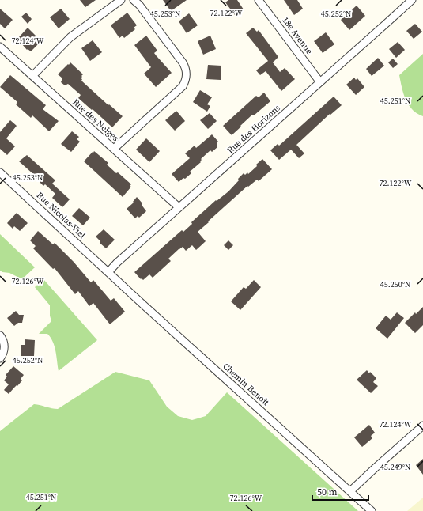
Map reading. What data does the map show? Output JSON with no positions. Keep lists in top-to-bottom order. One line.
{"streets":{"street":["18e Avenue","Rue des Neiges","Rue des Horizons","Rue Nicolas-Viel","Chemin Benoît"]},"crossings":[["18e Avenue","Rue des Horizons"],["Rue des Neiges","Rue des Horizons"],["Rue des Horizons","Rue Nicolas-Viel"],["Rue des Horizons","Chemin Benoît"],["Rue Nicolas-Viel","Chemin Benoît"]],"scale_bar":"50 m","coordinates":["72.122°W","45.253°N","45.252°N","72.124°W","45.251°N","72.126°W","45.250°N","45.249°N"]}
